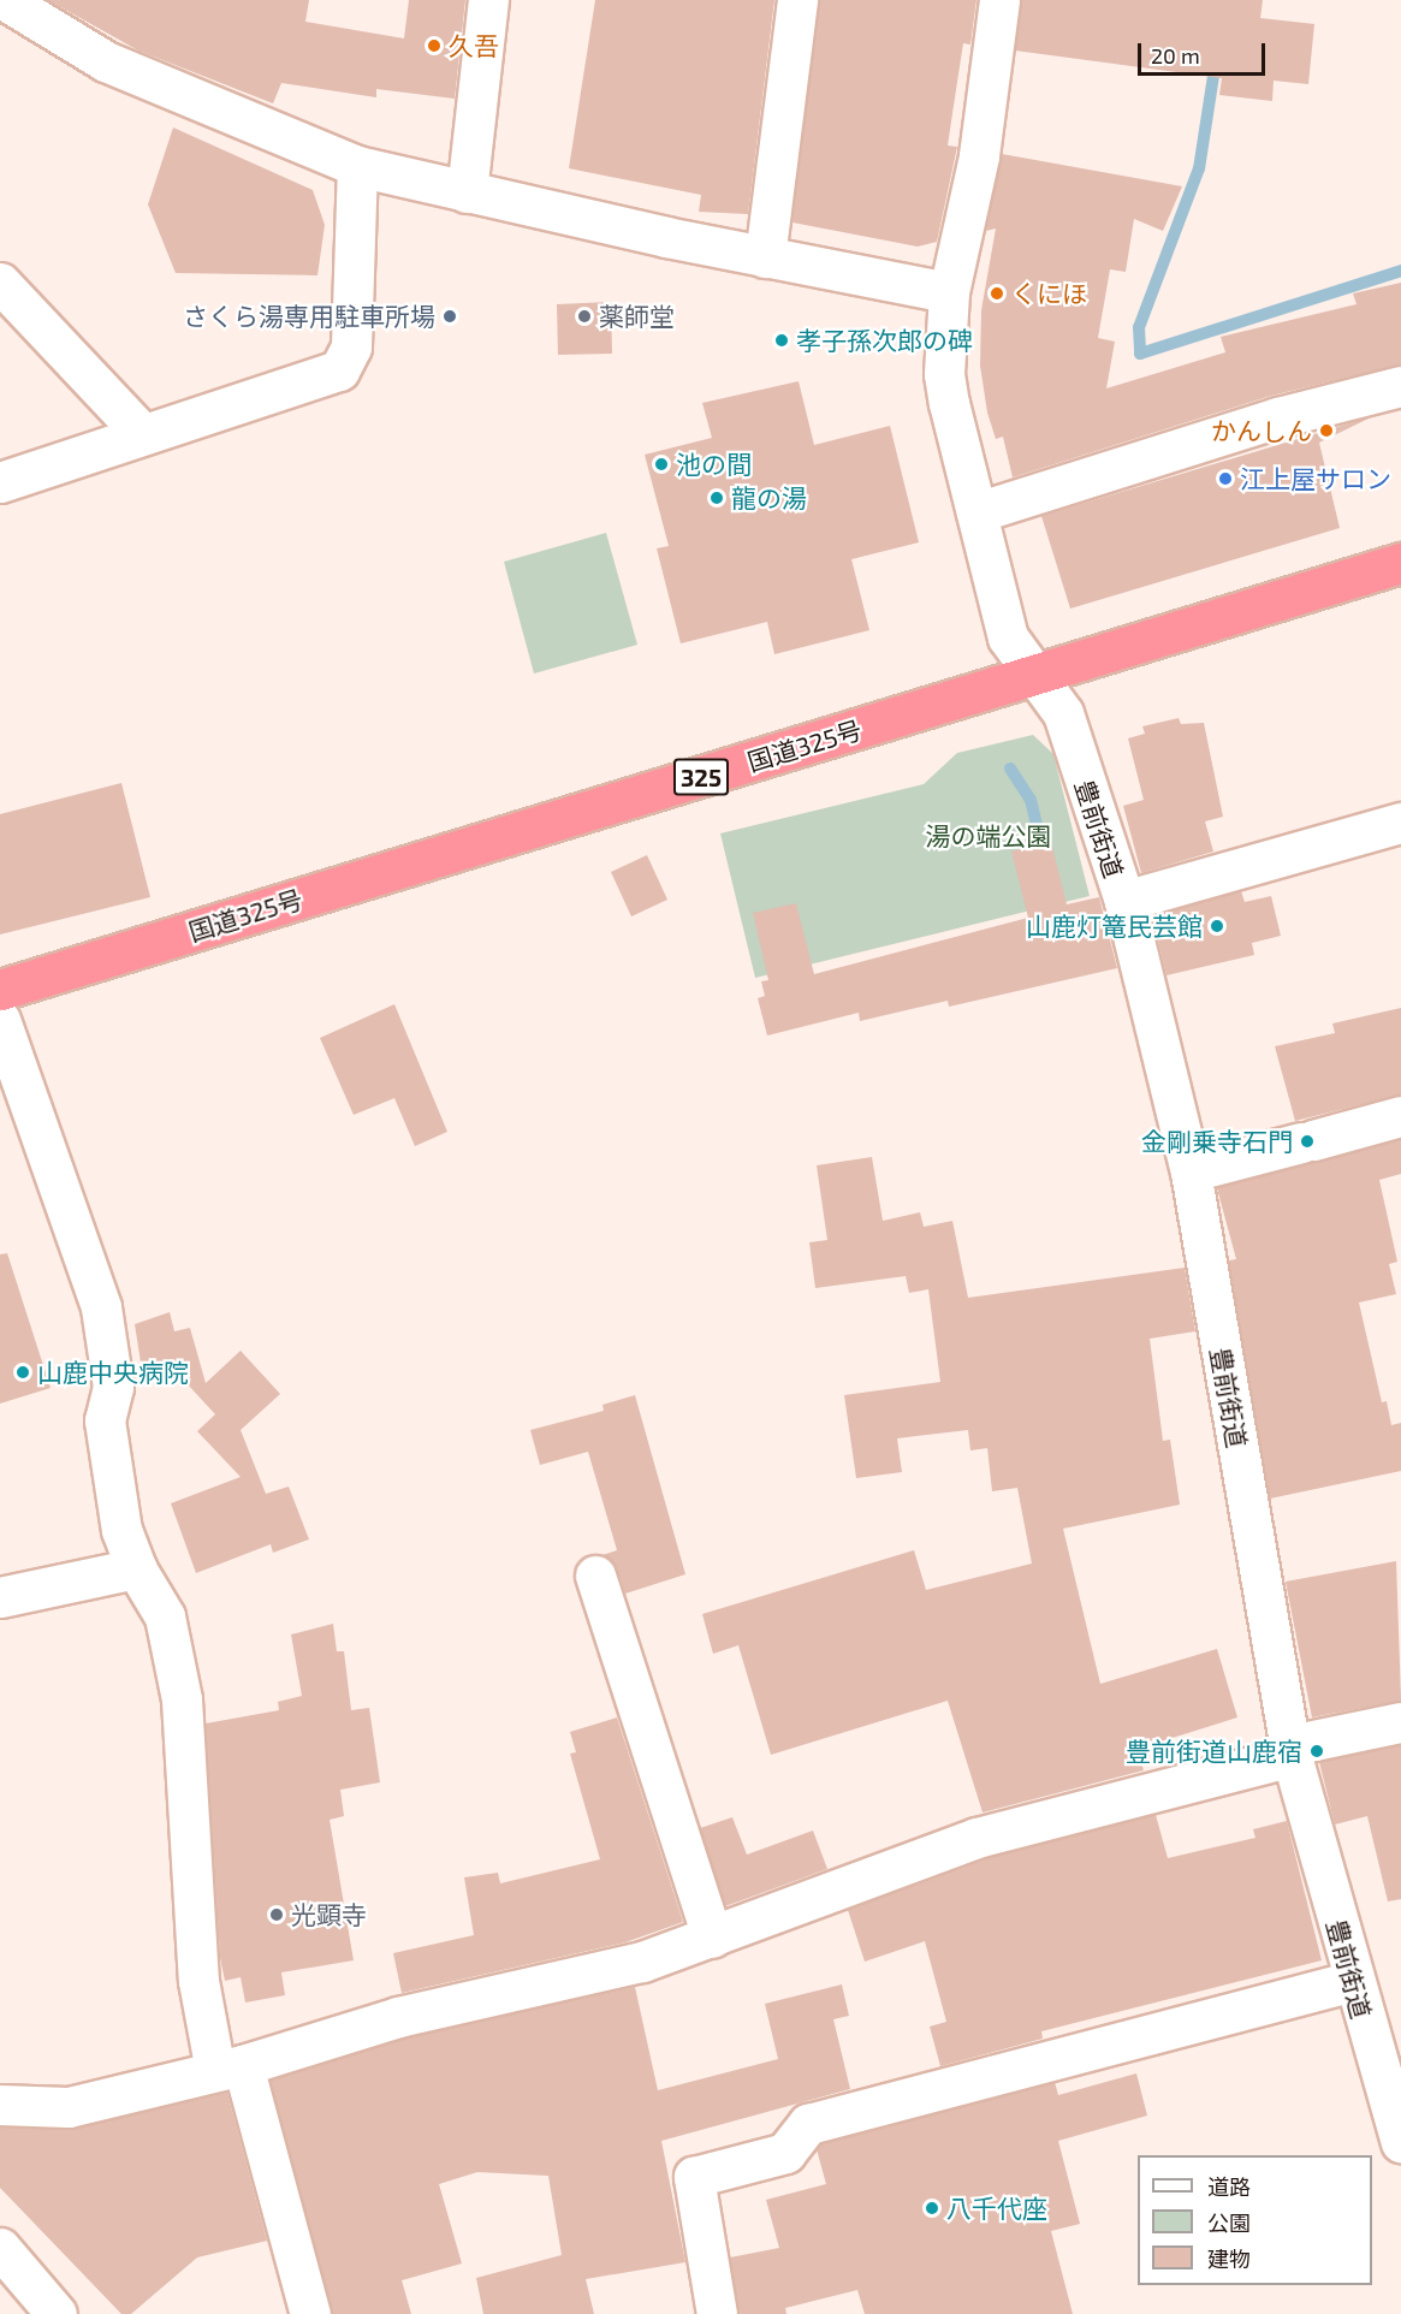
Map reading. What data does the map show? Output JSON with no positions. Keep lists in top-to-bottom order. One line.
{"streets":{"highway":["国道325号","325"],"street":["豊前街道"]},"crossings":[["国道325号","豊前街道"]],"parks":["湯の端公園"],"places":["久吾","くにほ","さくら湯専用駐車所場","薬師堂","孝子孫次郎の碑","かんしん","池の間","江上屋サロン","龍の湯","山鹿灯篭民芸館","金剛乗寺石門","山鹿中央病院","豊前街道山鹿宿","光顕寺","八千代座"],"legend":["道路","公園","建物"],"scale_bar":"20 m"}
